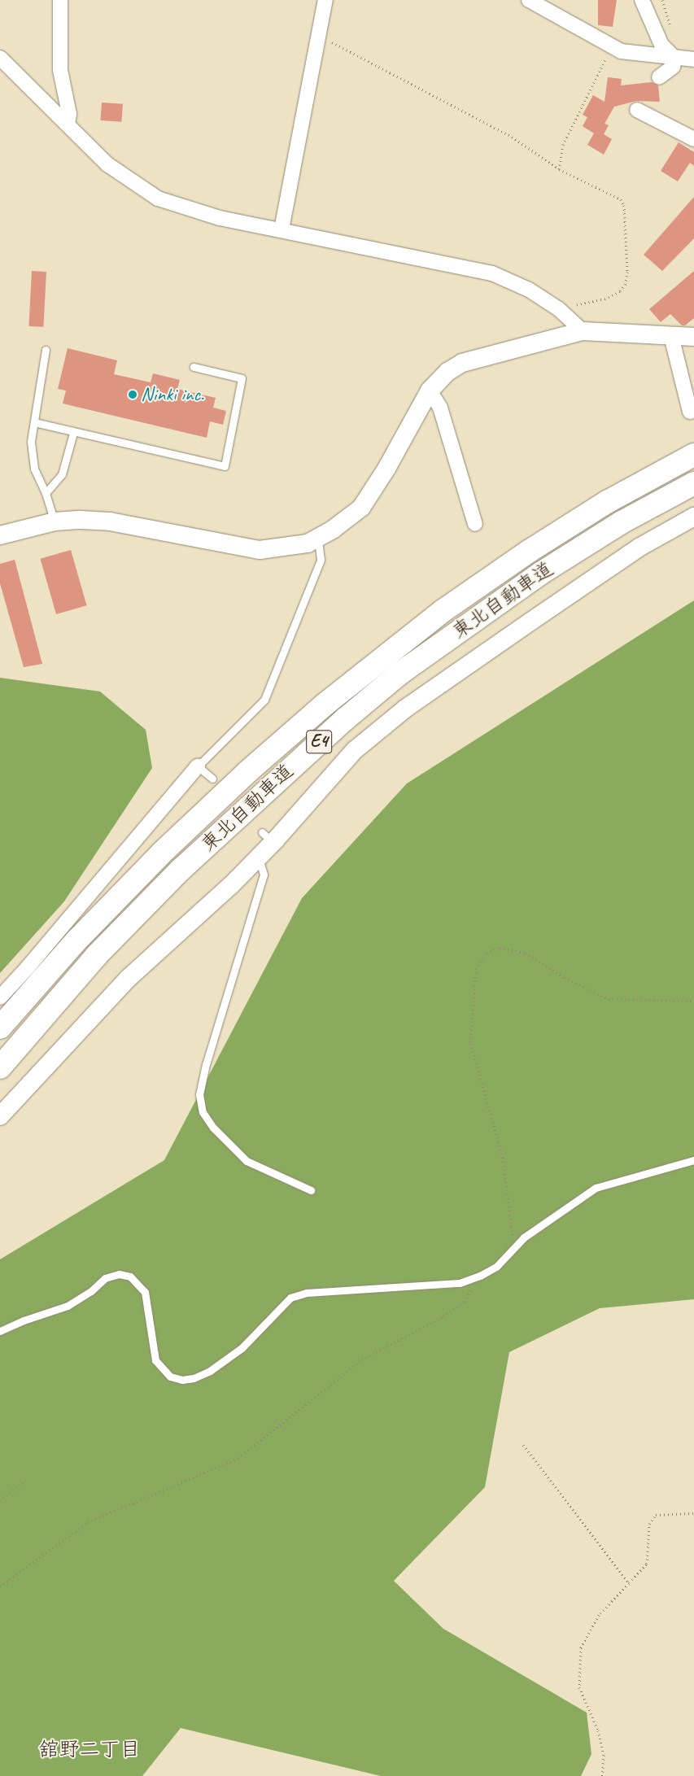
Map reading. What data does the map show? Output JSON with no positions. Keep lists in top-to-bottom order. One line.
{"streets":{"highway":["東北自動車道","E4"]},"districts":["舘野二丁目"],"places":["Ninki inc."]}
